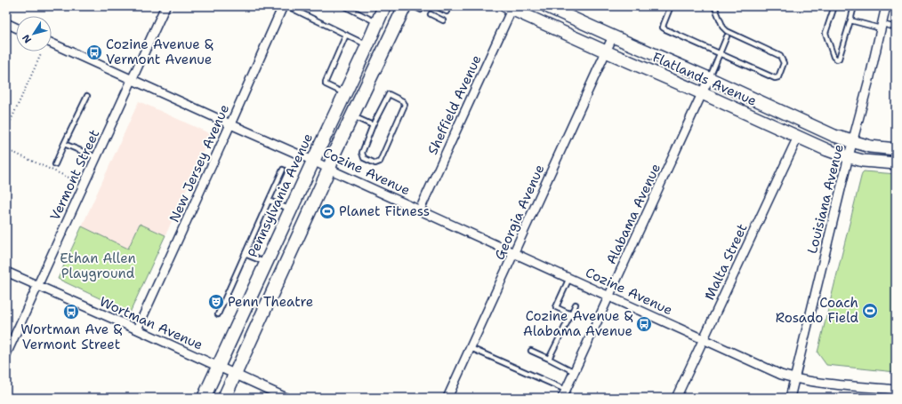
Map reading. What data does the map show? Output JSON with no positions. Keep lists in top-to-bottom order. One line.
{"streets":{"main road":["Flatlands Avenue","Pennsylvania Avenue"],"street":["Sheffield Avenue","New Jersey Avenue","Cozine Avenue","Vermont Street","Louisiana Avenue","Georgia Avenue","Alabama Avenue","Malta Street","Wortman Avenue"]},"crossings":[["Flatlands Avenue","Sheffield Avenue"],["Flatlands Avenue","Louisiana Avenue"],["Flatlands Avenue","Georgia Avenue"],["Flatlands Avenue","Alabama Avenue"],["Flatlands Avenue","Malta Street"],["Sheffield Avenue","Cozine Avenue"],["New Jersey Avenue","Cozine Avenue"],["New Jersey Avenue","Wortman Avenue"],["Cozine Avenue","Vermont Street"],["Cozine Avenue","Pennsylvania Avenue"],["Cozine Avenue","Louisiana Avenue"],["Cozine Avenue","Georgia Avenue"],["Cozine Avenue","Alabama Avenue"],["Cozine Avenue","Malta Street"],["Vermont Street","Wortman Avenue"],["Pennsylvania Avenue","Wortman Avenue"]],"parks":["Ethan Allen Playground"],"places":{"bus stop":["Cozine Avenue & Vermont Avenue","Wortman Ave & Vermont Street","Cozine Avenue & Alabama Avenue"],"sports":["Planet Fitness","Coach Rosado Field"],"theatre":["Penn Theatre"]},"north":"bottom left"}
